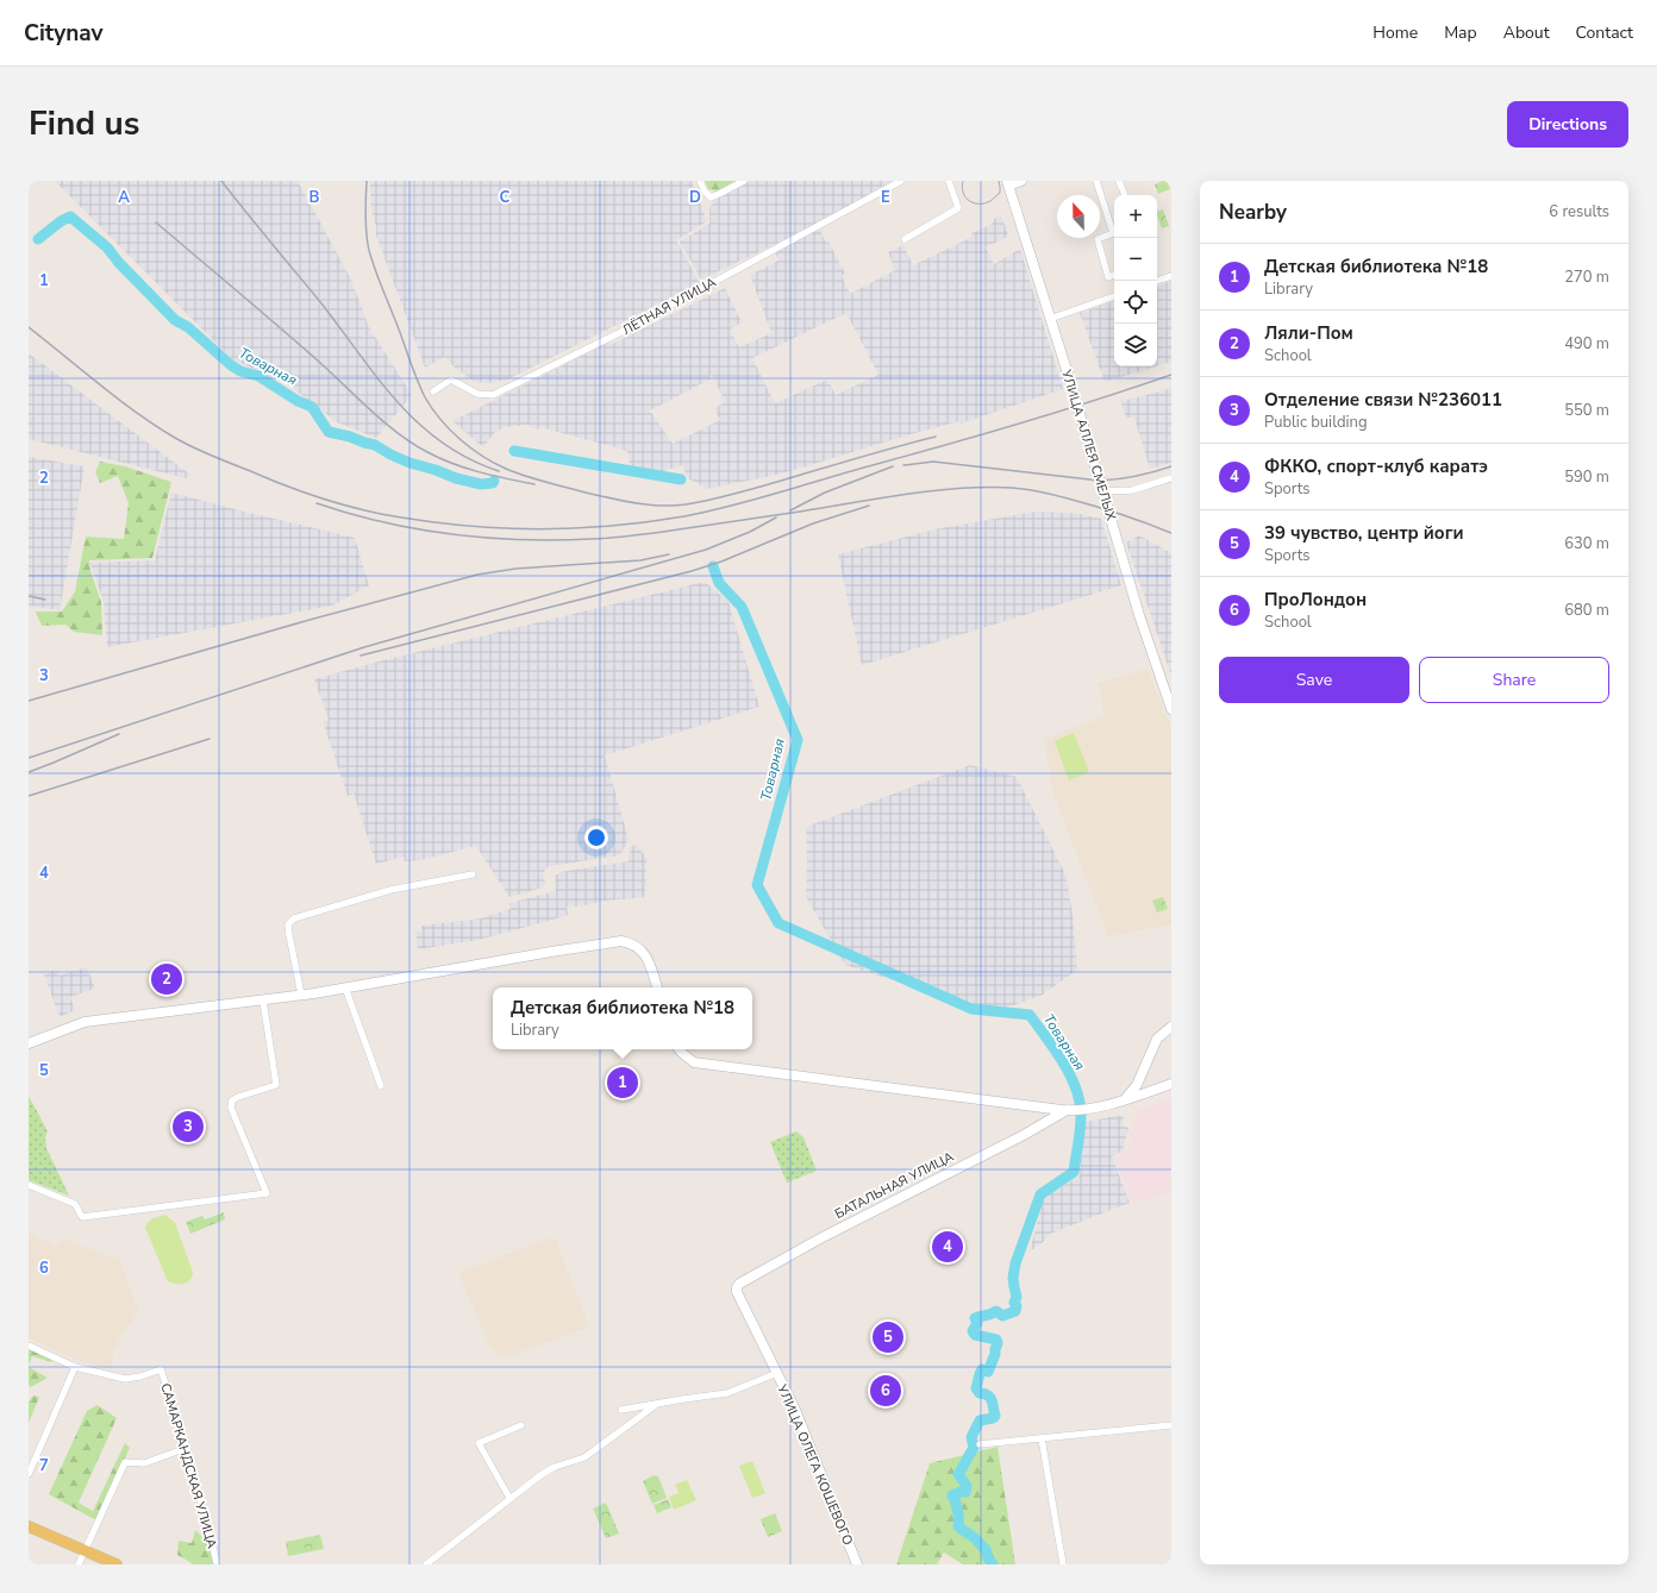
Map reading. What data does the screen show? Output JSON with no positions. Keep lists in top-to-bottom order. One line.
{"streets":{"main road":["УЛИЦА АЛЛЕЯ СМЕЛЫХ","БАТАЛЬНАЯ УЛИЦА","УЛИЦА ОЛЕГА КОШЕВОГО"],"street":["ЛЁТНАЯ УЛИЦА","САМАРКАНДСКАЯ УЛИЦА"]},"crossings":[["БАТАЛЬНАЯ УЛИЦА","УЛИЦА ОЛЕГА КОШЕВОГО"]],"water":["Товарная"],"north":"top","page":{"header":"Citynav","nav":["Home","Map","About","Contact"],"title":"Find us","buttons":["Directions",["Save","Share"]],"heading":["Nearby","6 results"],"map_buttons":["+","−"],"list":[{"mark":"1","name":"Детская библиотека №18","note":"Library","value":"270 m"},{"mark":"2","name":"Ляли-Пом","note":"School","value":"490 m"},{"mark":"3","name":"Отделение связи №236011","note":"Public building","value":"550 m"},{"mark":"4","name":"ФККО, спорт-клуб каратэ","note":"Sports","value":"590 m"},{"mark":"5","name":"39 чувство, центр йоги","note":"Sports","value":"630 m"},{"mark":"6","name":"ПроЛондон","note":"School","value":"680 m"}],"pins":["2","1","3","4","5","6"],"popup":["Детская библиотека №18","Library"]},"grid":{"columns":["A","B","C","D","E"],"rows":["1","2","3","4","5","6","7"]}}
